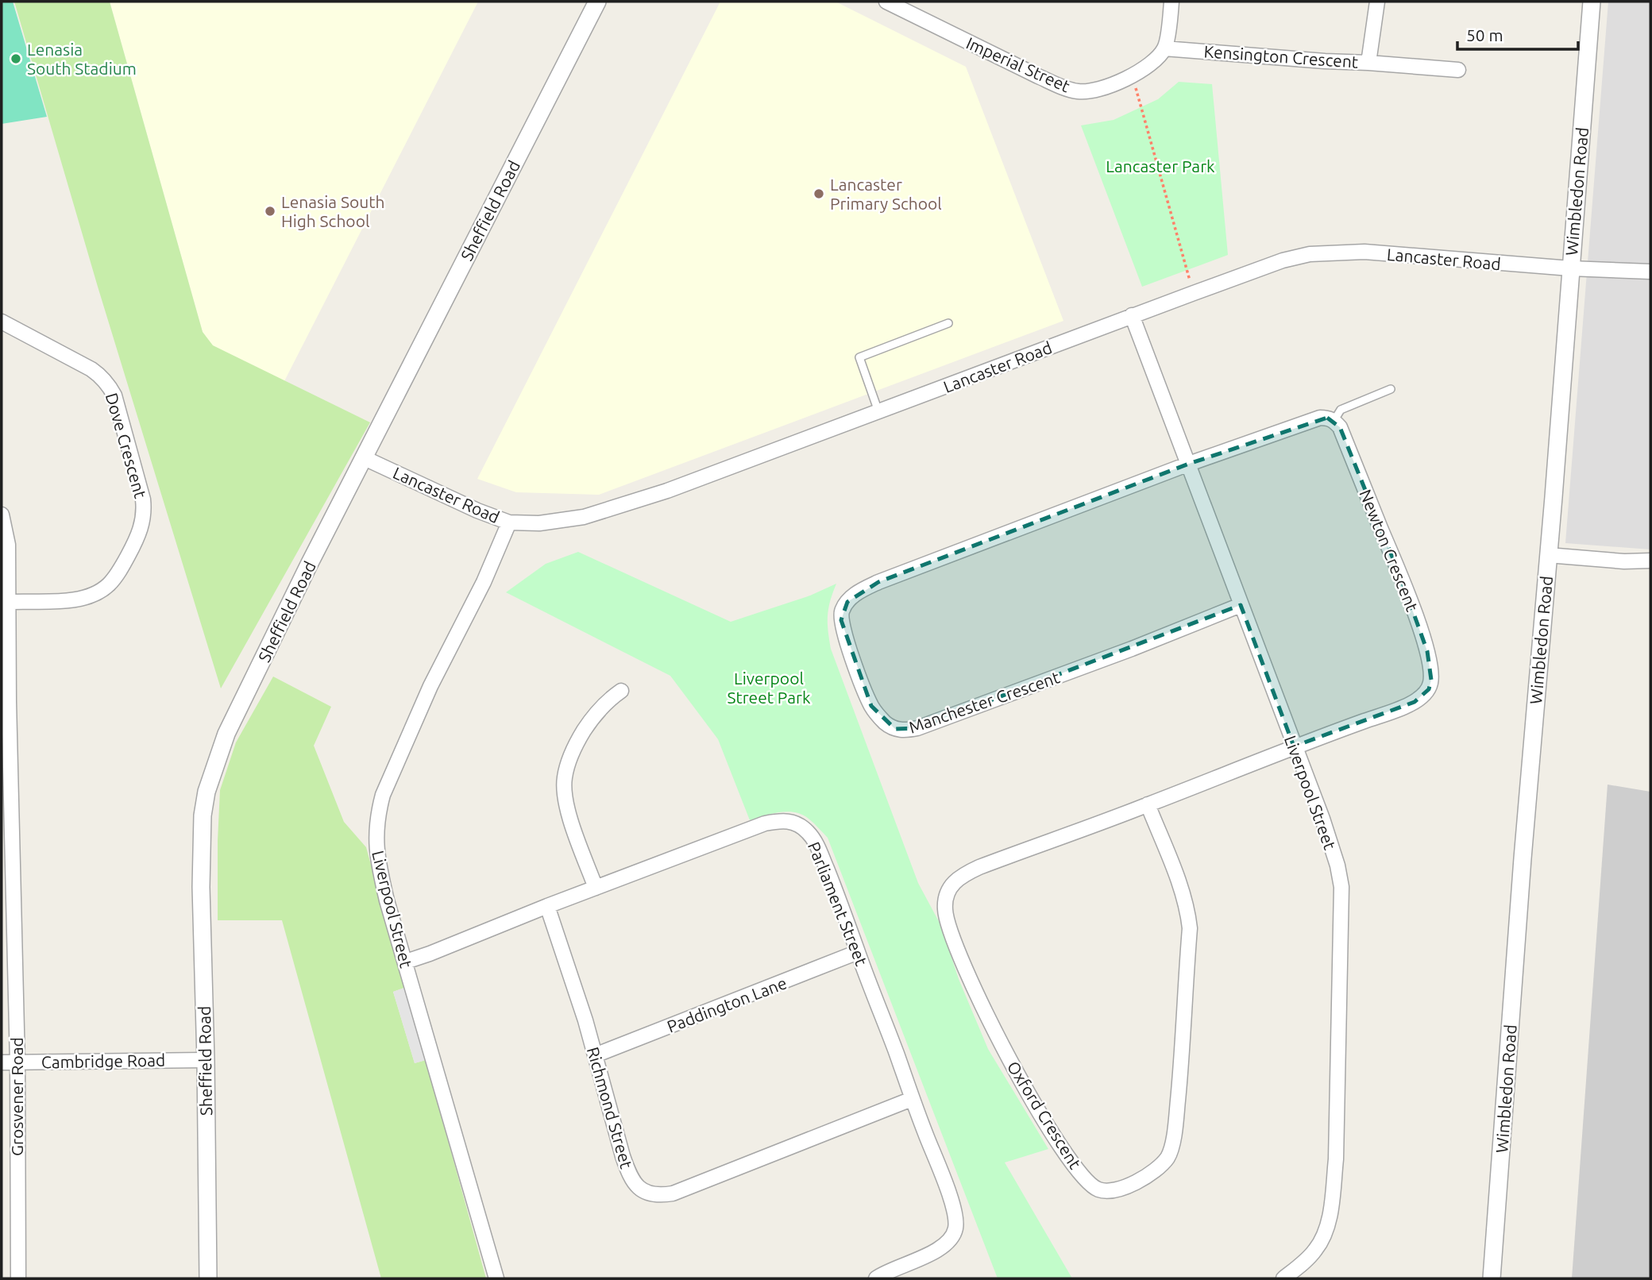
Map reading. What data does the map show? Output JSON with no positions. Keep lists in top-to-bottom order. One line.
{"streets":{"street":["Kensington Crescent","Imperial Street","Wimbledon Road","Sheffield Road","Lancaster Road","Dove Crescent","Newton Crescent","Manchester Crescent","Liverpool Street","Parliament Street","Paddington Lane","Cambridge Road","Grosvener Road","Richmond Street","Oxford Crescent"]},"crossings":[["Kensington Crescent","Imperial Street"],["Wimbledon Road","Lancaster Road"],["Sheffield Road","Lancaster Road"],["Sheffield Road","Cambridge Road"],["Lancaster Road","Liverpool Street"],["Dove Crescent","Grosvener Road"],["Newton Crescent","Liverpool Street"],["Newton Crescent","Oxford Crescent"],["Manchester Crescent","Liverpool Street"],["Liverpool Street","Parliament Street"],["Liverpool Street","Oxford Crescent"],["Parliament Street","Paddington Lane"],["Parliament Street","Richmond Street"],["Paddington Lane","Richmond Street"],["Cambridge Road","Grosvener Road"]],"parks":["Lancaster Park","Liverpool Street Park"],"places":["Lenasia South Stadium","Lancaster Primary School","Lenasia South High School"],"scale_bar":"50 m"}
